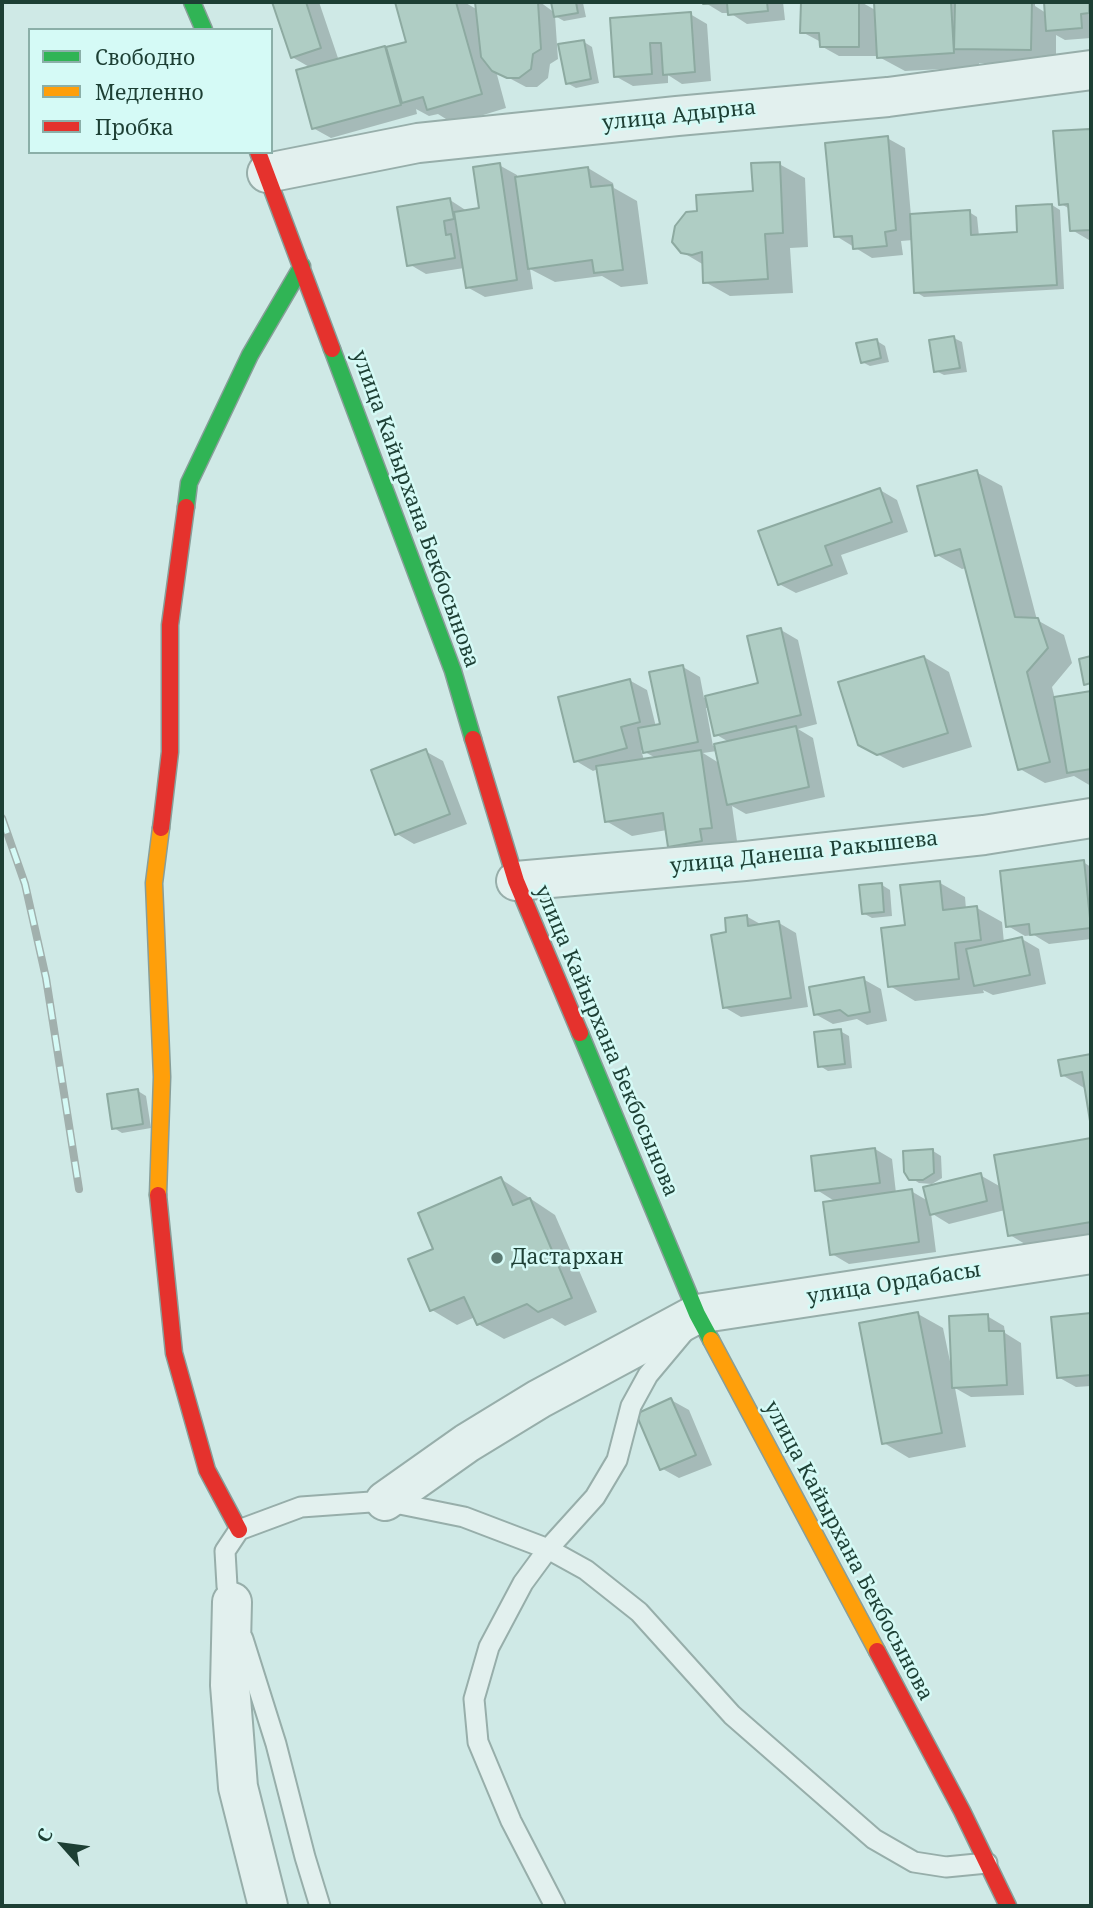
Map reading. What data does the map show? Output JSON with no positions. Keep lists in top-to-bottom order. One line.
{"streets":{"street":["улица Адырна","улица Кайырхана Бекбосынова","улица Данеша Ракышева","улица Ордабасы"]},"crossings":[["улица Адырна","улица Кайырхана Бекбосынова"],["улица Кайырхана Бекбосынова","улица Данеша Ракышева"],["улица Кайырхана Бекбосынова","улица Ордабасы"]],"places":["Дастархан"],"legend":["Свободно","Медленно","Пробка"],"north":"top left"}
